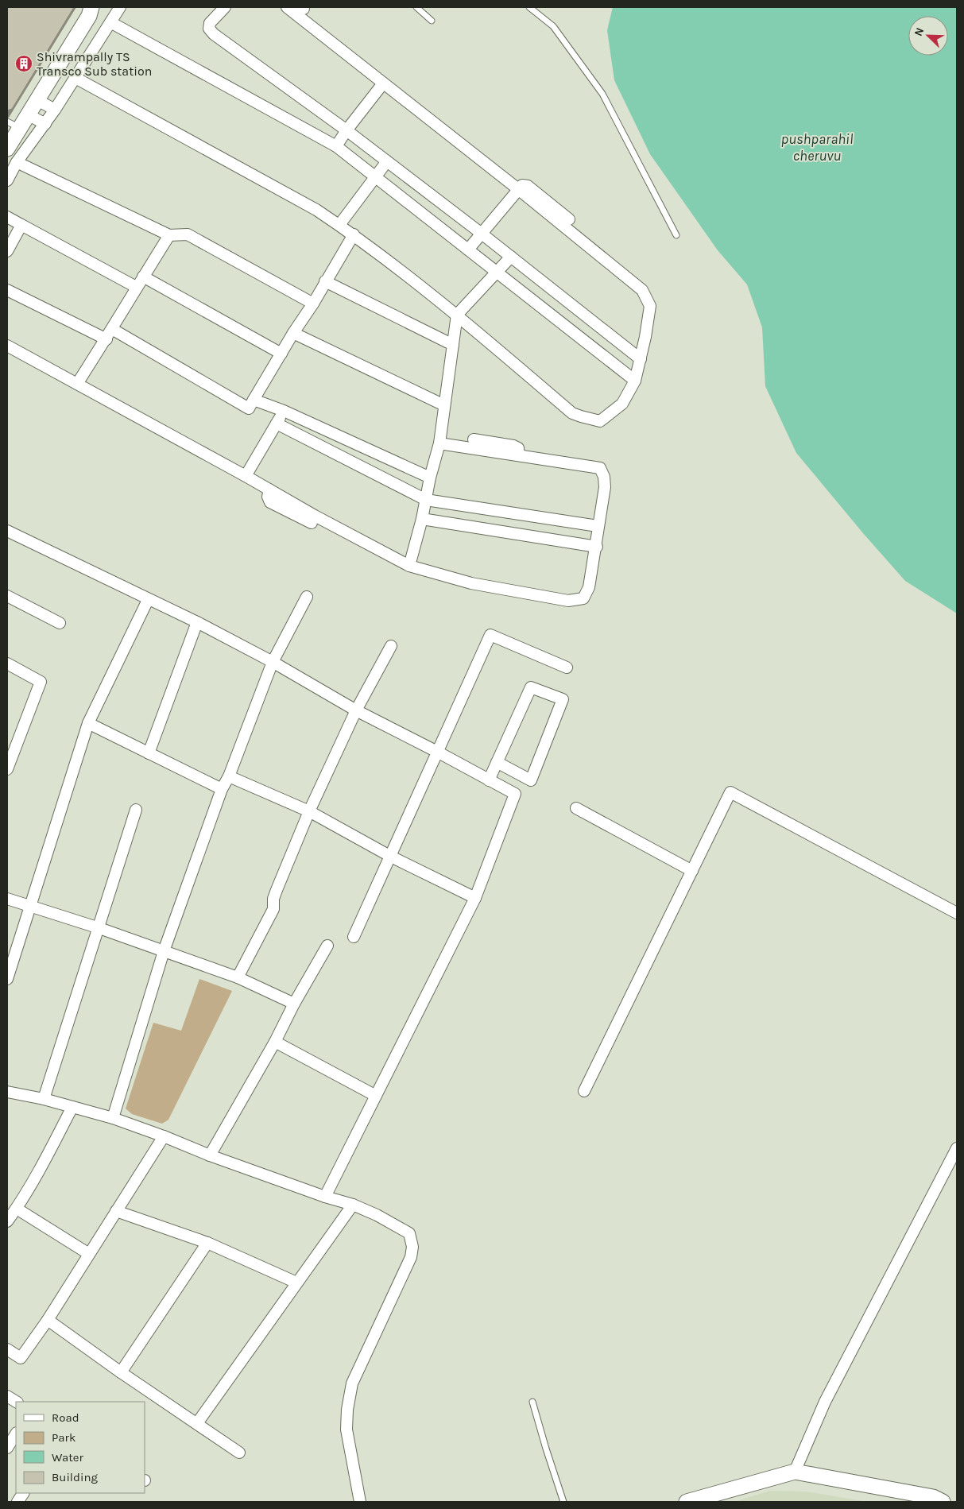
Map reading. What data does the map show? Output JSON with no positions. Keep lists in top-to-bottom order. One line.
{"water":["pushparahil cheruvu"],"places":{"building":["Shivrampally TS Transco Sub station"]},"legend":["Road","Park","Water","Building"],"north":"top left"}
